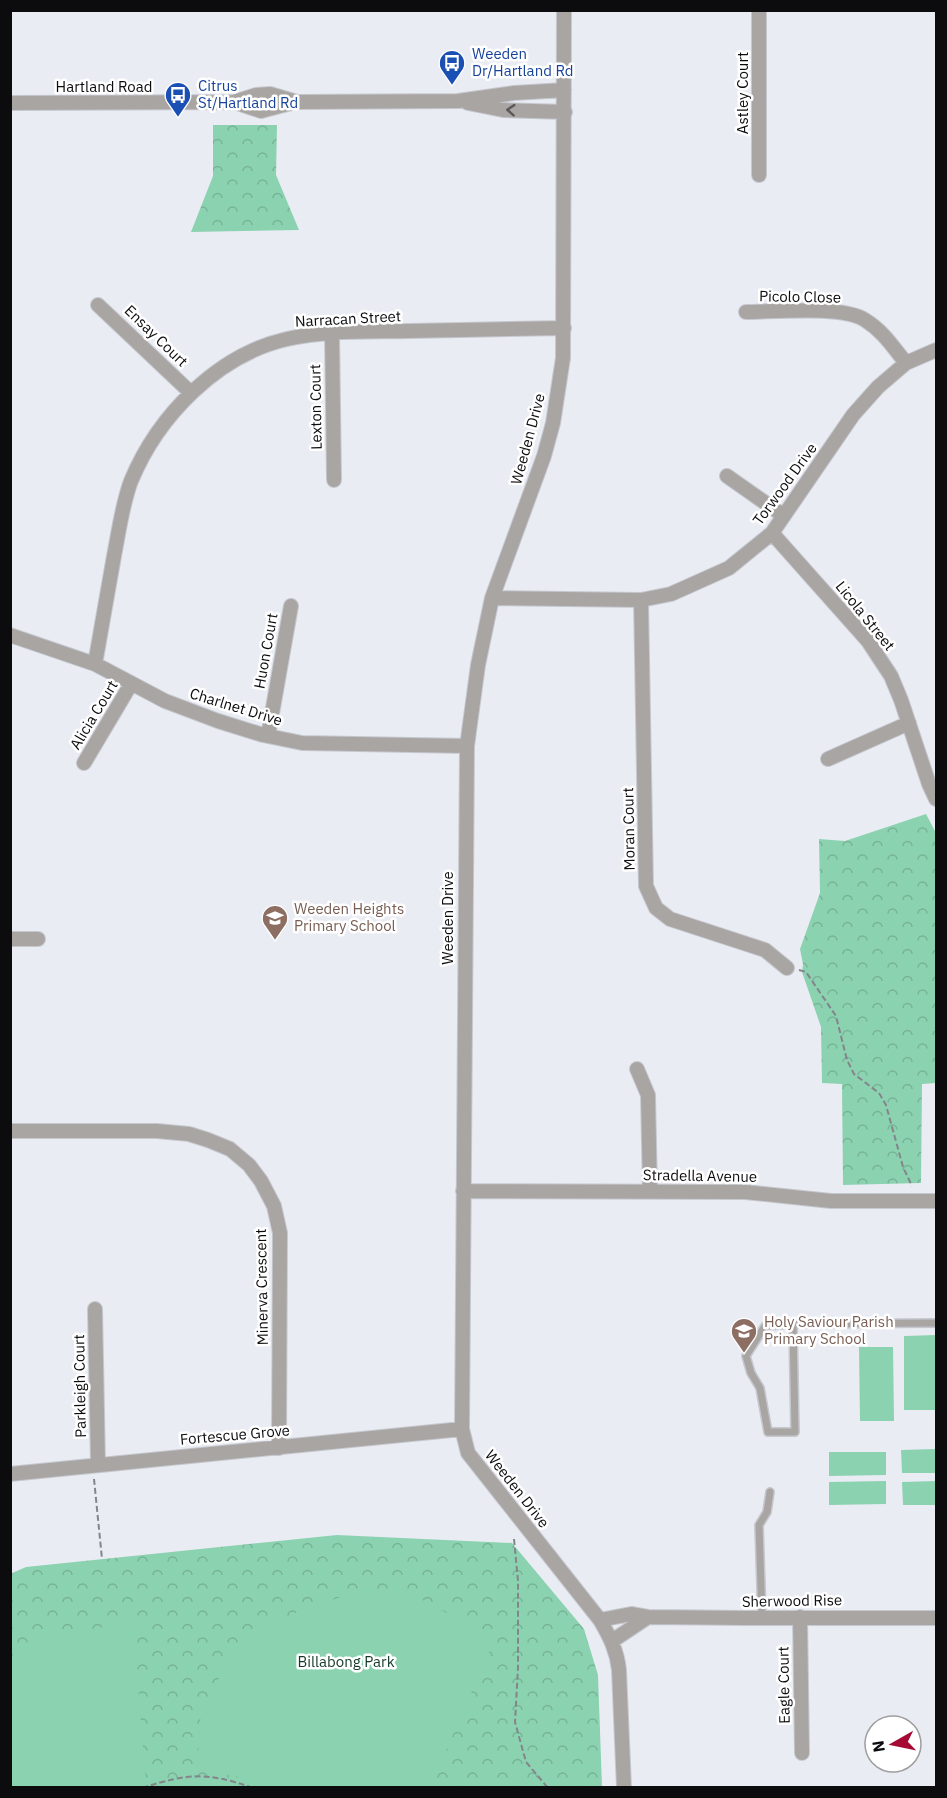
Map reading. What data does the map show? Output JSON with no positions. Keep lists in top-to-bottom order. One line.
{"streets":{"street":["Hartland Road","Astley Court","Picolo Close","Narracan Street","Ensay Court","Lexton Court","Weeden Drive","Torwood Drive","Licola Street","Huon Court","Charlnet Drive","Alicia Court","Moran Court","Stradella Avenue","Minerva Crescent","Parkleigh Court","Fortescue Grove","Sherwood Rise","Eagle Court"]},"crossings":[["Hartland Road","Weeden Drive"],["Picolo Close","Torwood Drive"],["Narracan Street","Ensay Court"],["Narracan Street","Lexton Court"],["Narracan Street","Weeden Drive"],["Narracan Street","Charlnet Drive"],["Weeden Drive","Torwood Drive"],["Weeden Drive","Charlnet Drive"],["Weeden Drive","Stradella Avenue"],["Weeden Drive","Fortescue Grove"],["Weeden Drive","Sherwood Rise"],["Torwood Drive","Licola Street"],["Torwood Drive","Moran Court"],["Huon Court","Charlnet Drive"],["Charlnet Drive","Alicia Court"],["Minerva Crescent","Fortescue Grove"],["Parkleigh Court","Fortescue Grove"],["Sherwood Rise","Eagle Court"]],"parks":["Billabong Park"],"places":{"bus stop":["Weeden Dr/Hartland Rd","Citrus St/Hartland Rd"],"school or university":["Weeden Heights Primary School","Holy Saviour Parish Primary School"]},"north":"left"}
